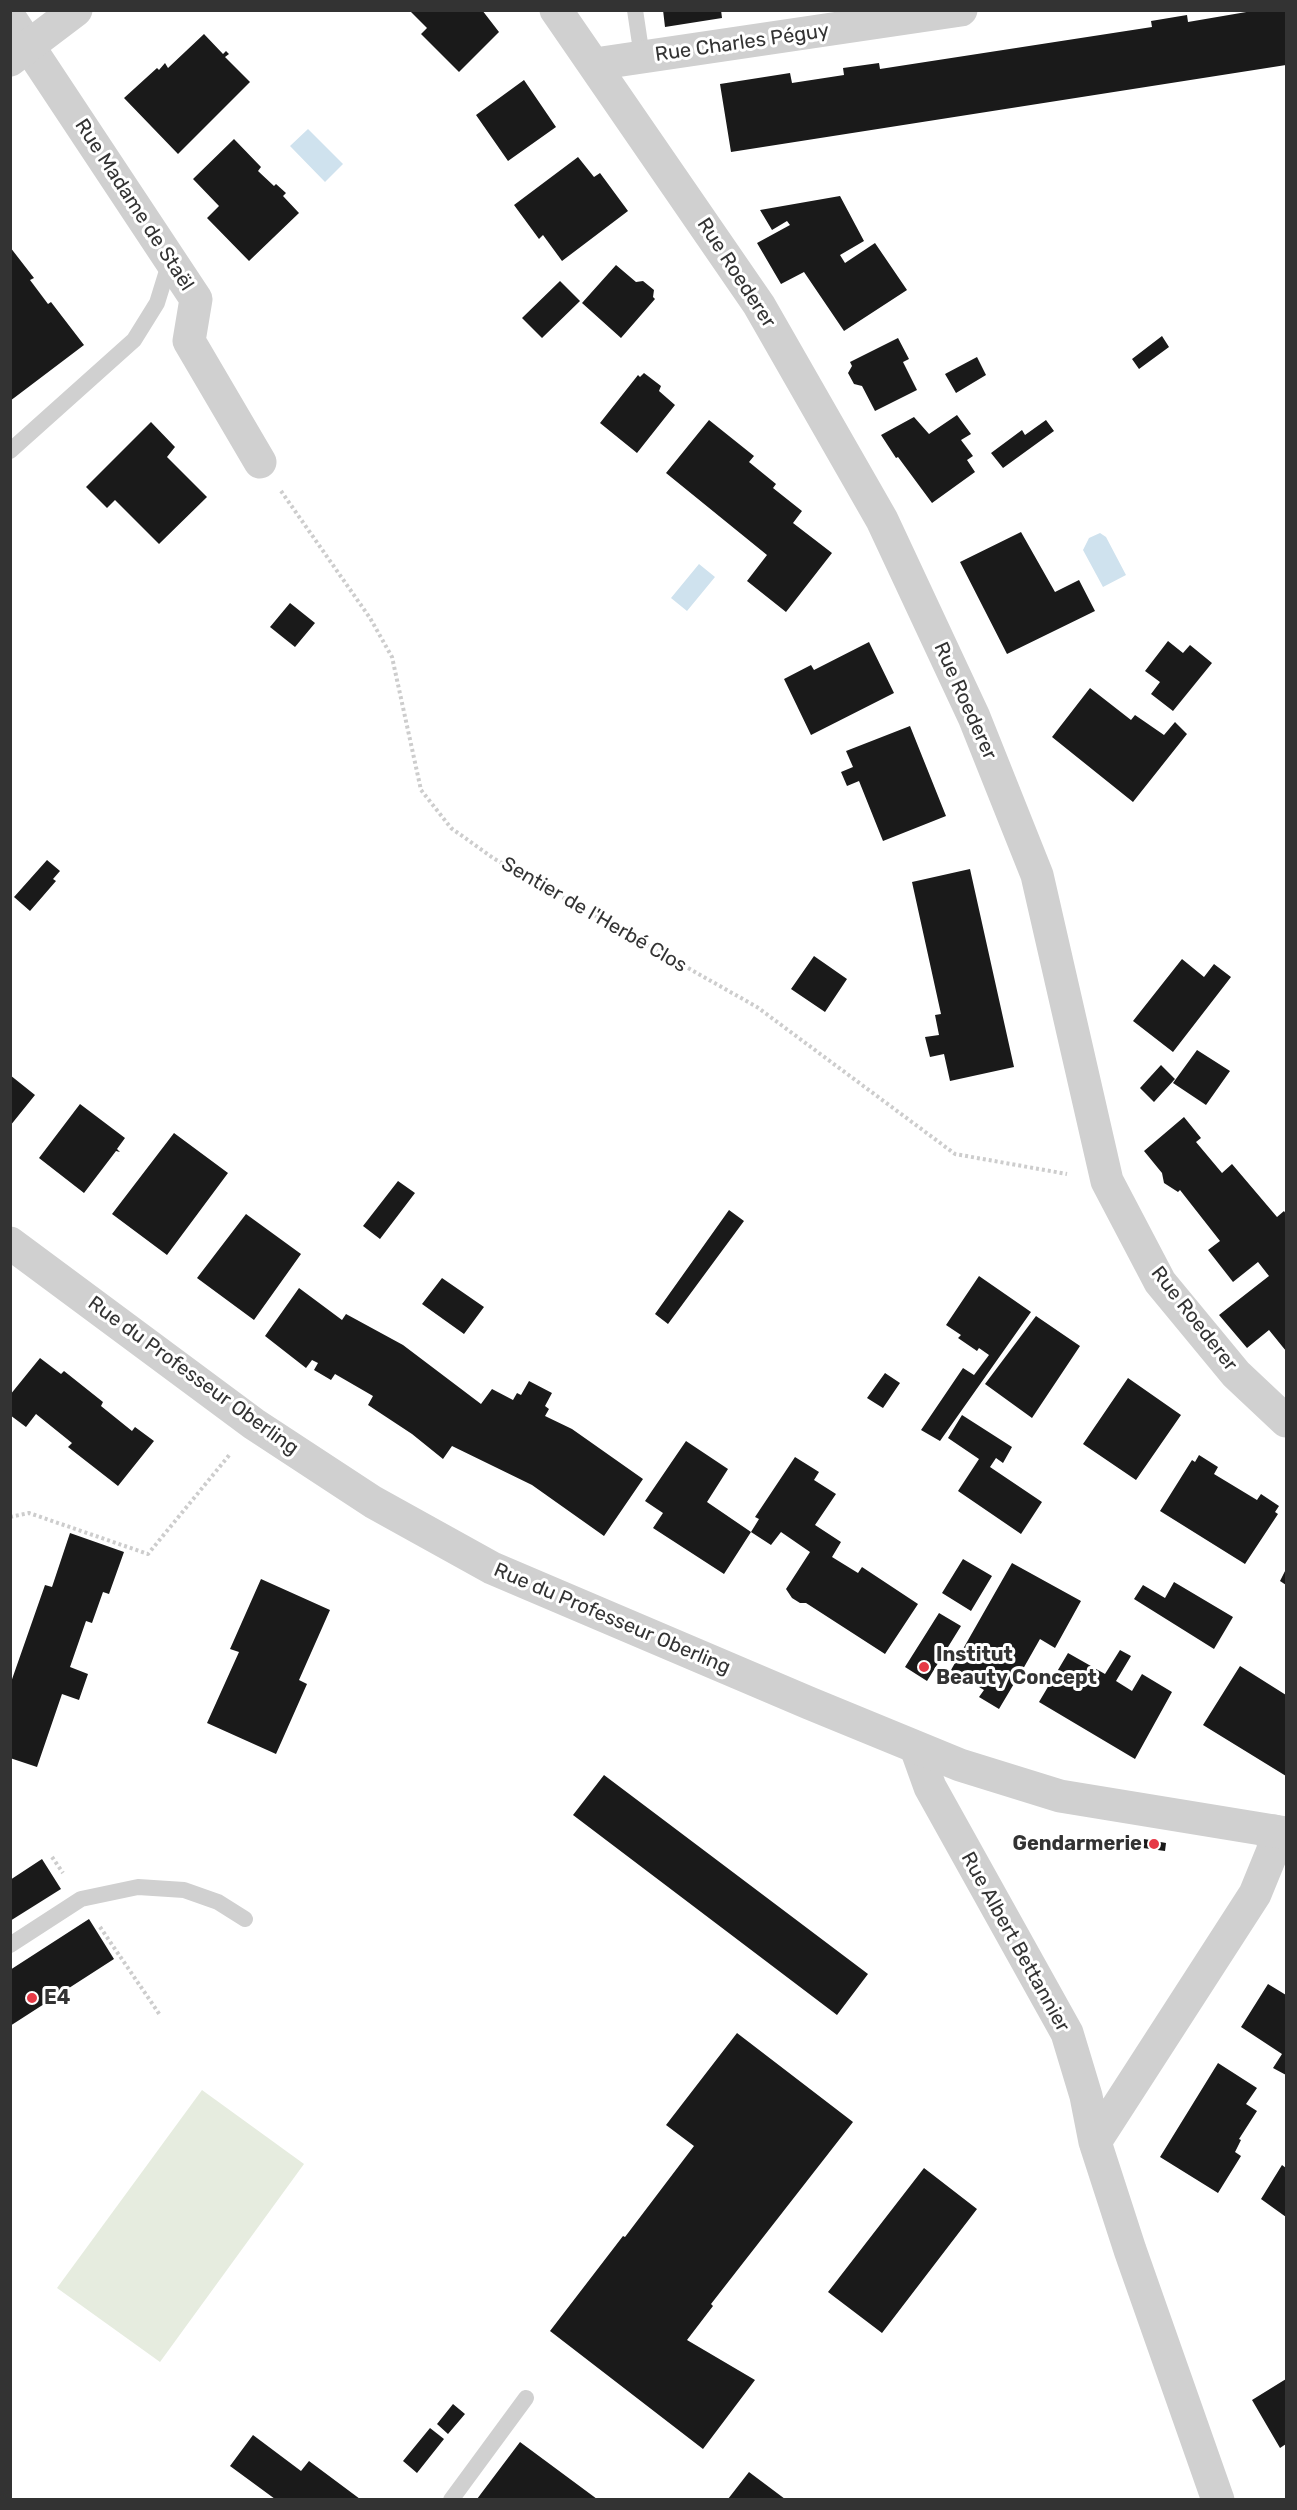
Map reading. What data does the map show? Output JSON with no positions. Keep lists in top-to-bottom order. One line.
{"streets":{"street":["Rue Charles Péguy","Rue Madame de Staël","Rue Roederer","Rue du Professeur Oberling","Rue Albert Bettannier"],"path":["Sentier de l'Herbé Clos"]},"crossings":[["Rue Charles Péguy","Rue Roederer"],["Rue Madame de Staël","Sentier de l'Herbé Clos"],["Rue Roederer","Sentier de l'Herbé Clos"],["Rue du Professeur Oberling","Rue Albert Bettannier"]],"places":["Institut Beauty Concept","Gendarmerie","E4"]}
